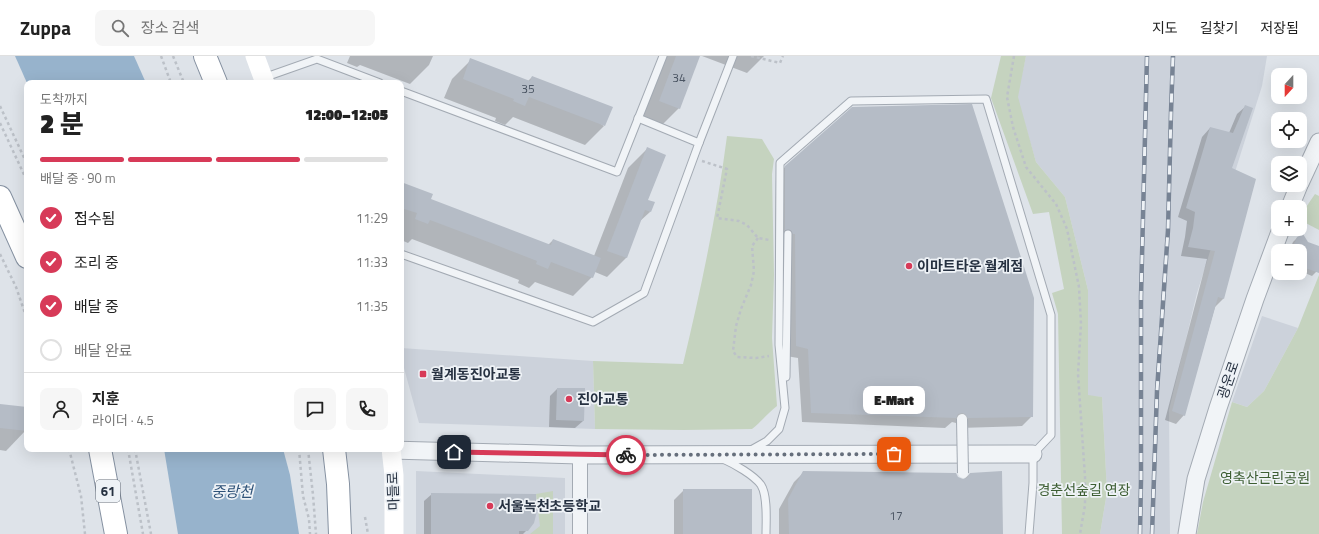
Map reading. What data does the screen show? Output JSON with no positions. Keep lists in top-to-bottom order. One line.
{"streets":{"highway":["61"],"main road":["마들로"],"street":["광운로"]},"water":["중랑천"],"parks":["영축산근린공원","경춘선숲길 연장"],"places":{"other":["이마트타운 월계점","진아교통","E-Mart","서울녹천초등학교"],"transit":["월계동진아교통"]},"house_numbers":["34","35","17"],"north":"bottom","page":{"header":"Zuppa","search":"장소 검색","nav":["지도","길찾기","저장됨"],"map_buttons":["+","−"],"heading":["2 분","도착까지","12:00–12:05"],"panel":["지훈","라이더 · 4.5"],"bar":"배달 중 · 90 m","list":[["접수됨","11:29"],["조리 중","11:33"],["배달 중","11:35"],"배달 완료"],"bubble":"E-Mart"}}
